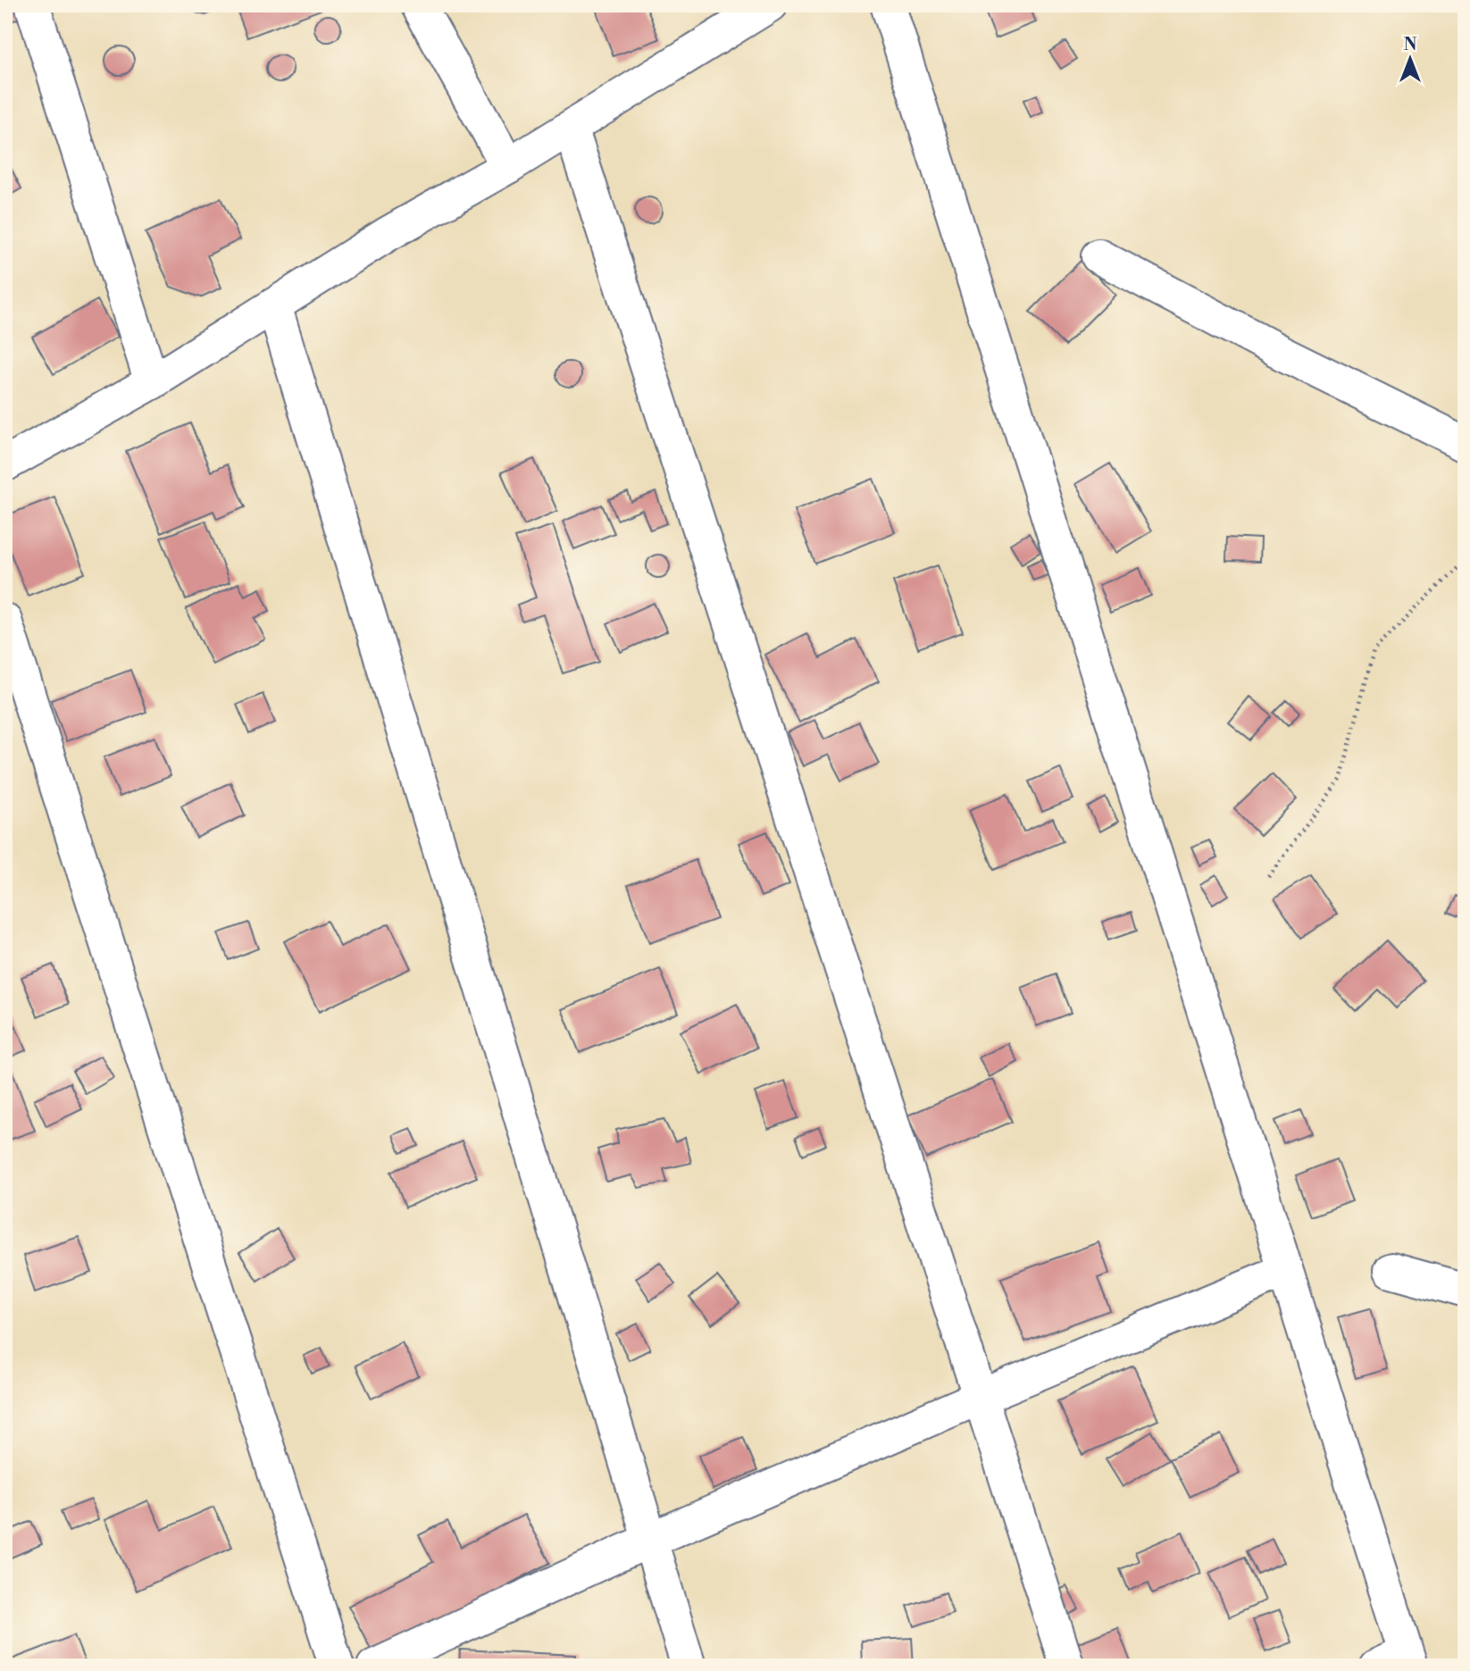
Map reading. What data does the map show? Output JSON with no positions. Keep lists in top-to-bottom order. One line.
{"north":"top"}
